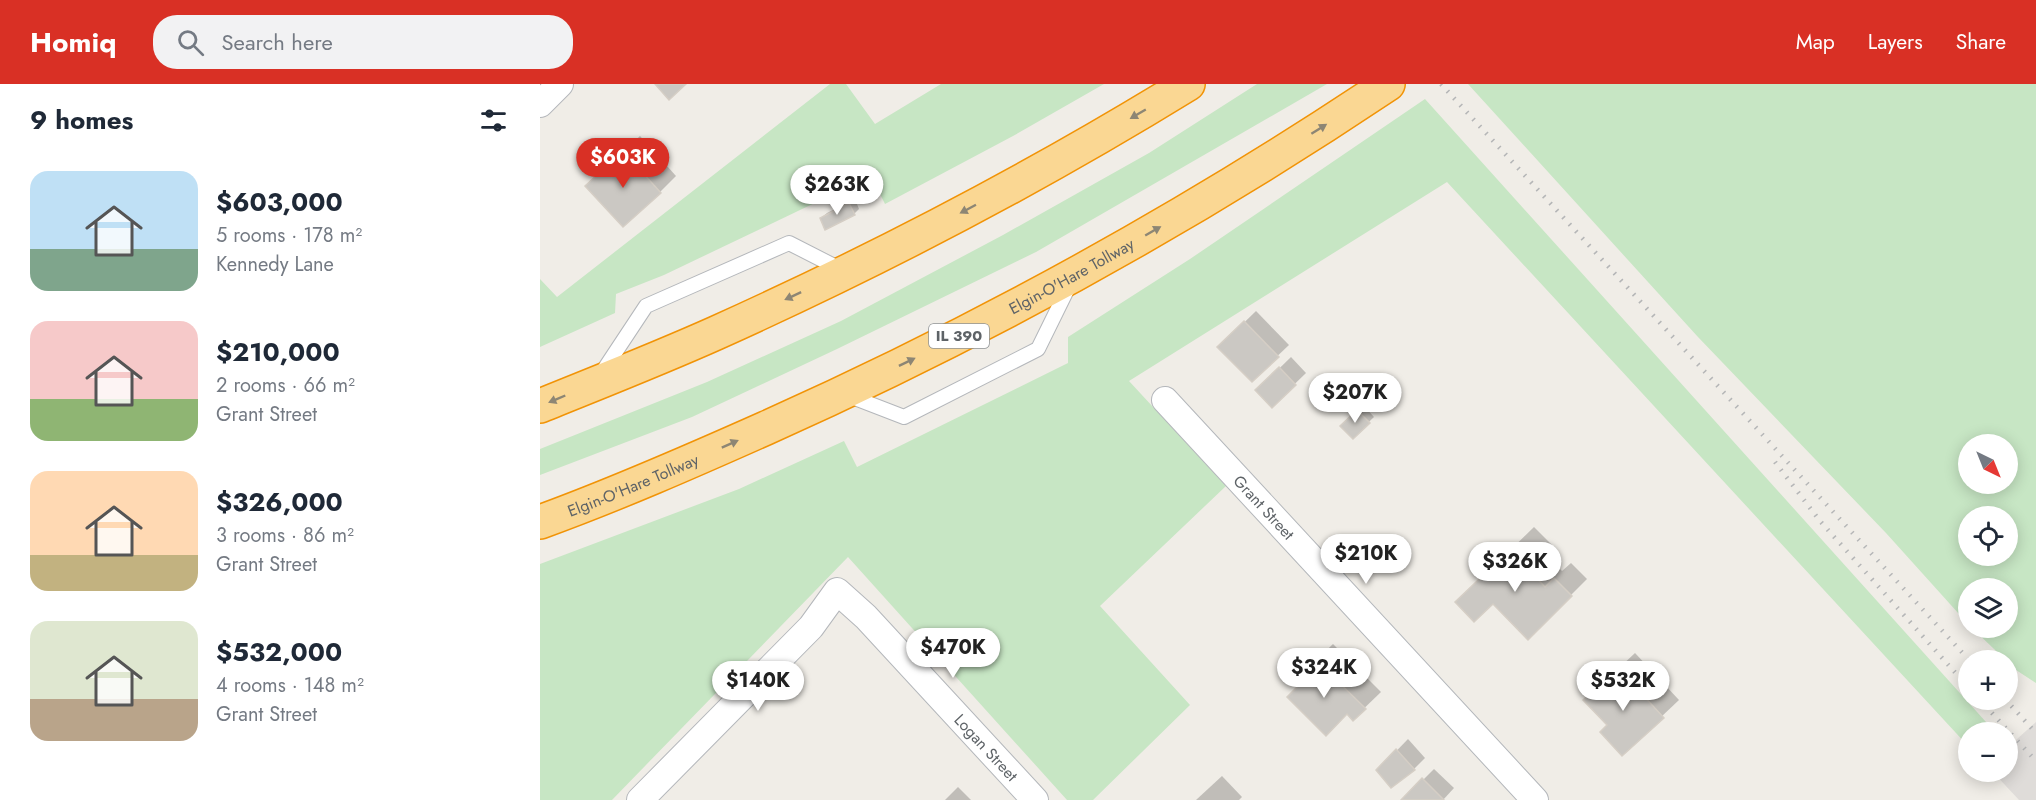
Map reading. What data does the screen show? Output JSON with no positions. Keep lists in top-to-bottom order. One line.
{"streets":{"highway":["Elgin-O'Hare Tollway","IL 390"],"street":["Grant Street","Logan Street"]},"north":"bottom right","page":{"header":"Homiq","search":"Search here","nav":["Map","Layers","Share"],"heading":"9 homes","price":["$603K","$263K","$207K","$210K","$326K","$470K","$324K","$140K","$532K"],"list":[{"name":"$603,000","note":"5 rooms · 178 m² · Kennedy Lane"},{"name":"$210,000","note":"2 rooms · 66 m² · Grant Street"},{"name":"$326,000","note":"3 rooms · 86 m² · Grant Street"},{"name":"$532,000","note":"4 rooms · 148 m² · Grant Street"}],"map_buttons":["+","−"]}}
